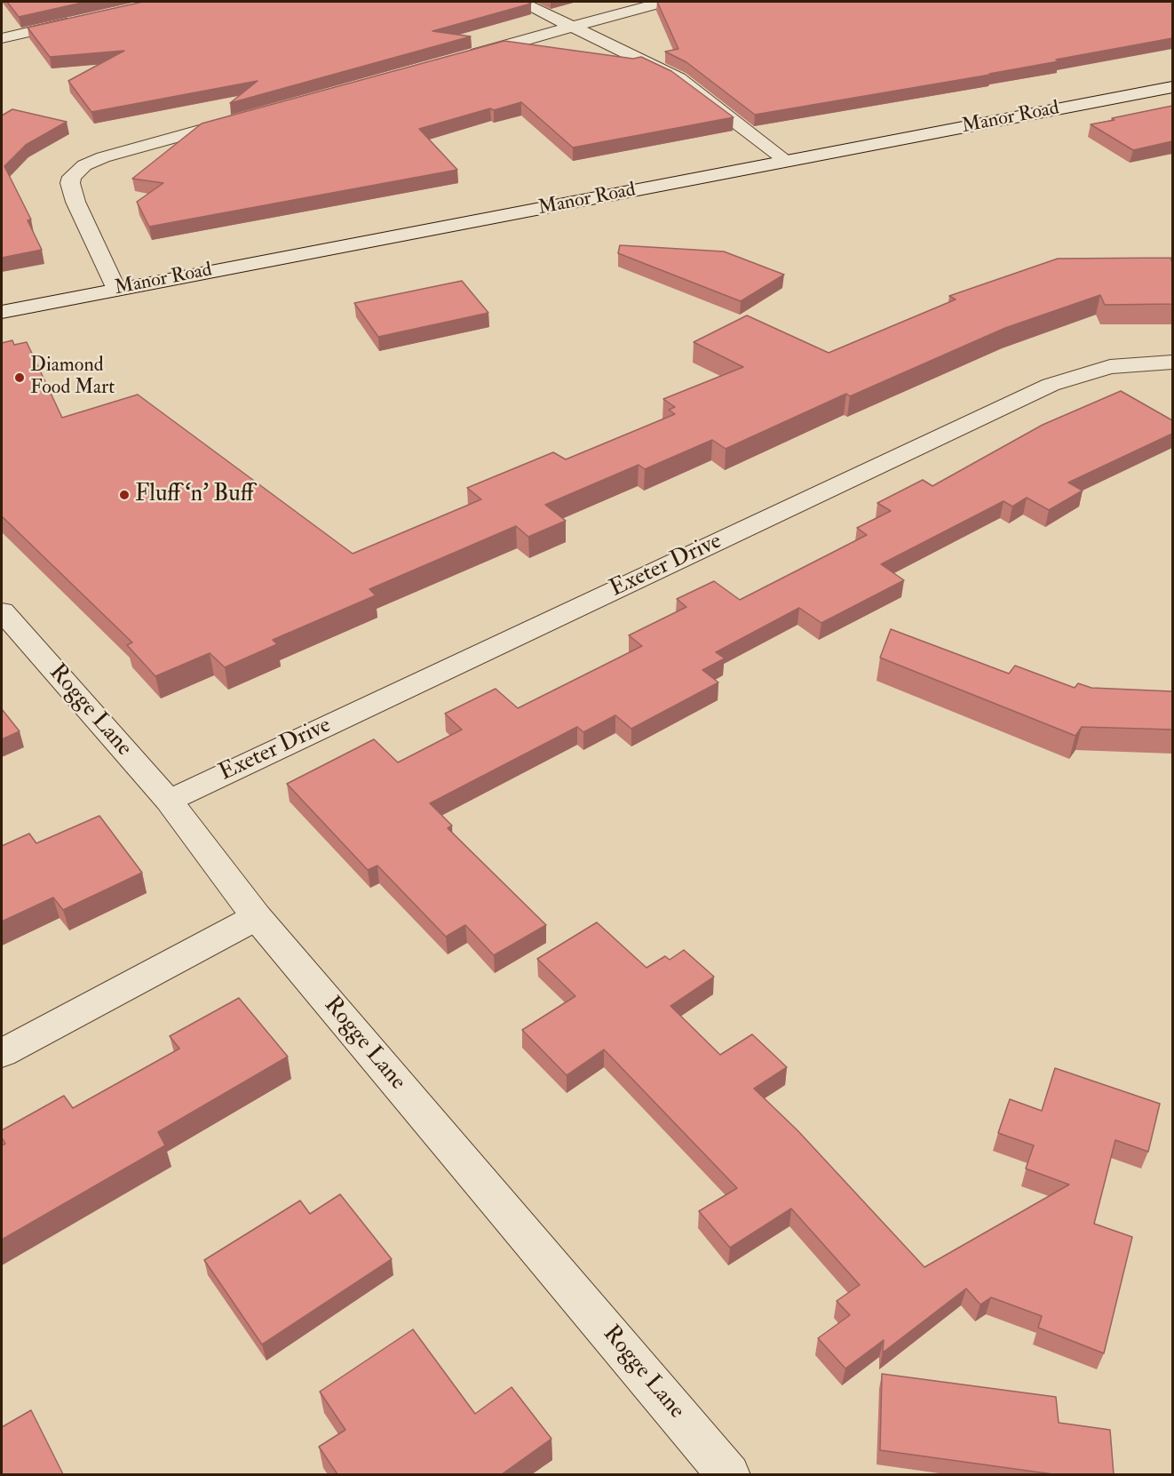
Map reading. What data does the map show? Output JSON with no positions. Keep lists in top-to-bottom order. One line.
{"streets":{"street":["Manor Road","Exeter Drive","Rogge Lane"]},"crossings":[["Exeter Drive","Rogge Lane"]],"places":["Diamond Food Mart","Fluff ‘n’ Buff"]}
